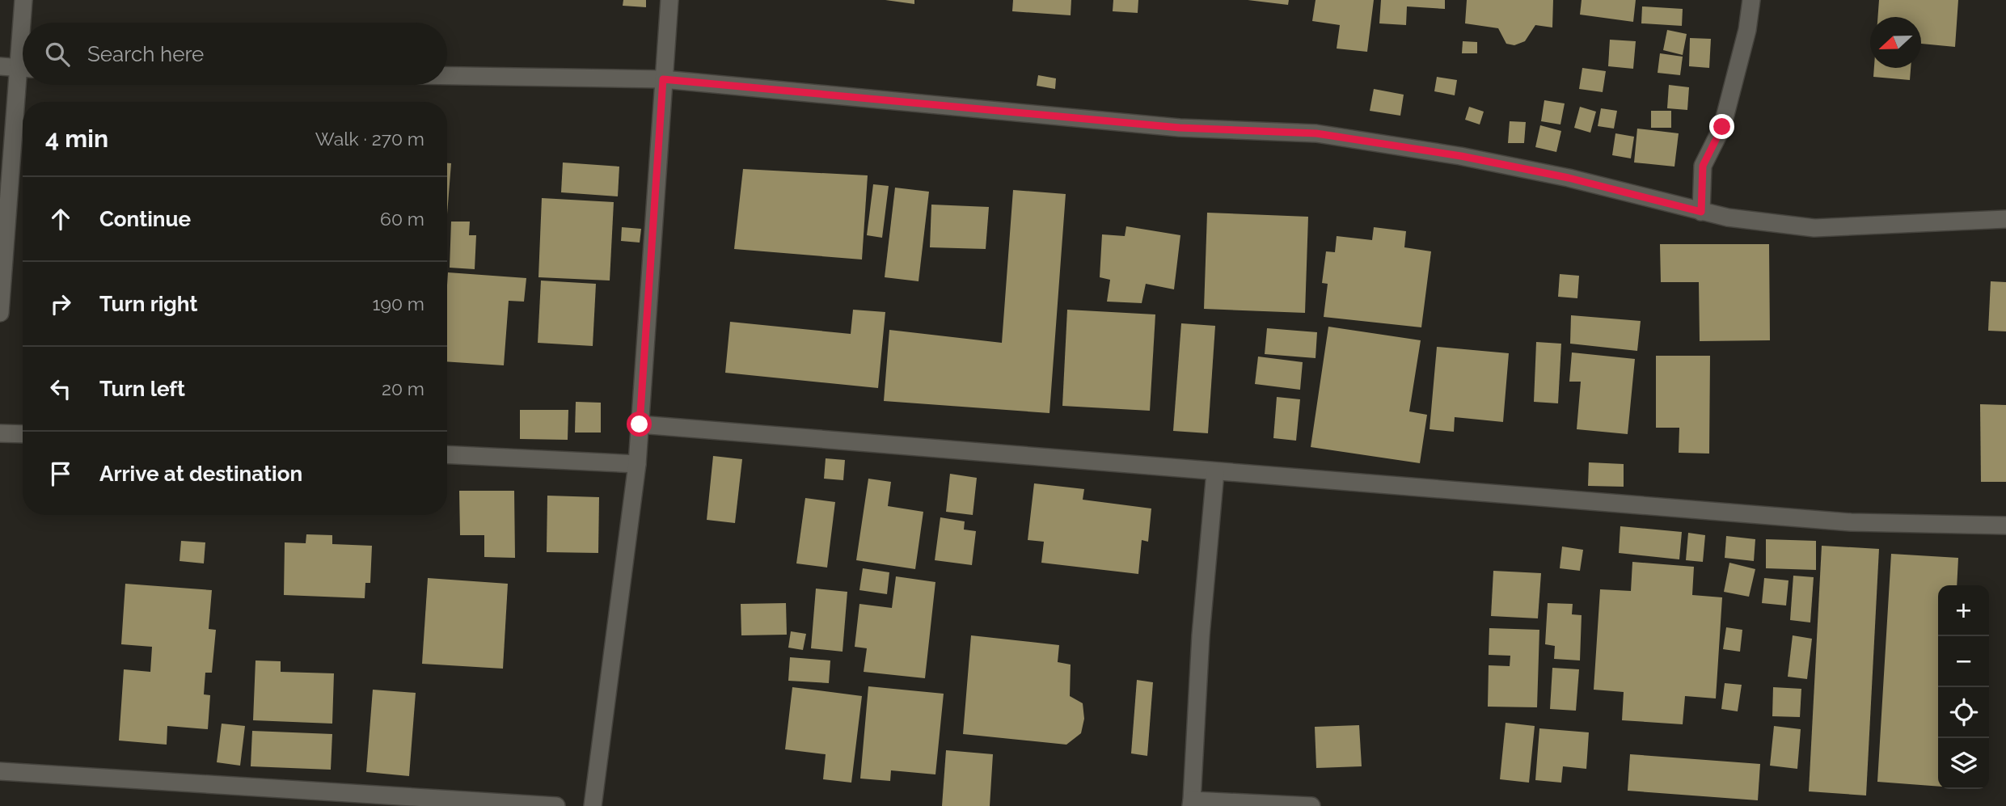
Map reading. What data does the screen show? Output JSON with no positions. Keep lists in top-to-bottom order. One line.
{"north":"left","page":{"search":"Search here","heading":["4 min","Walk · 270 m"],"list":[["Continue","60 m"],["Turn right","190 m"],["Turn left","20 m"],"Arrive at destination"],"map_buttons":["+","−"]}}
